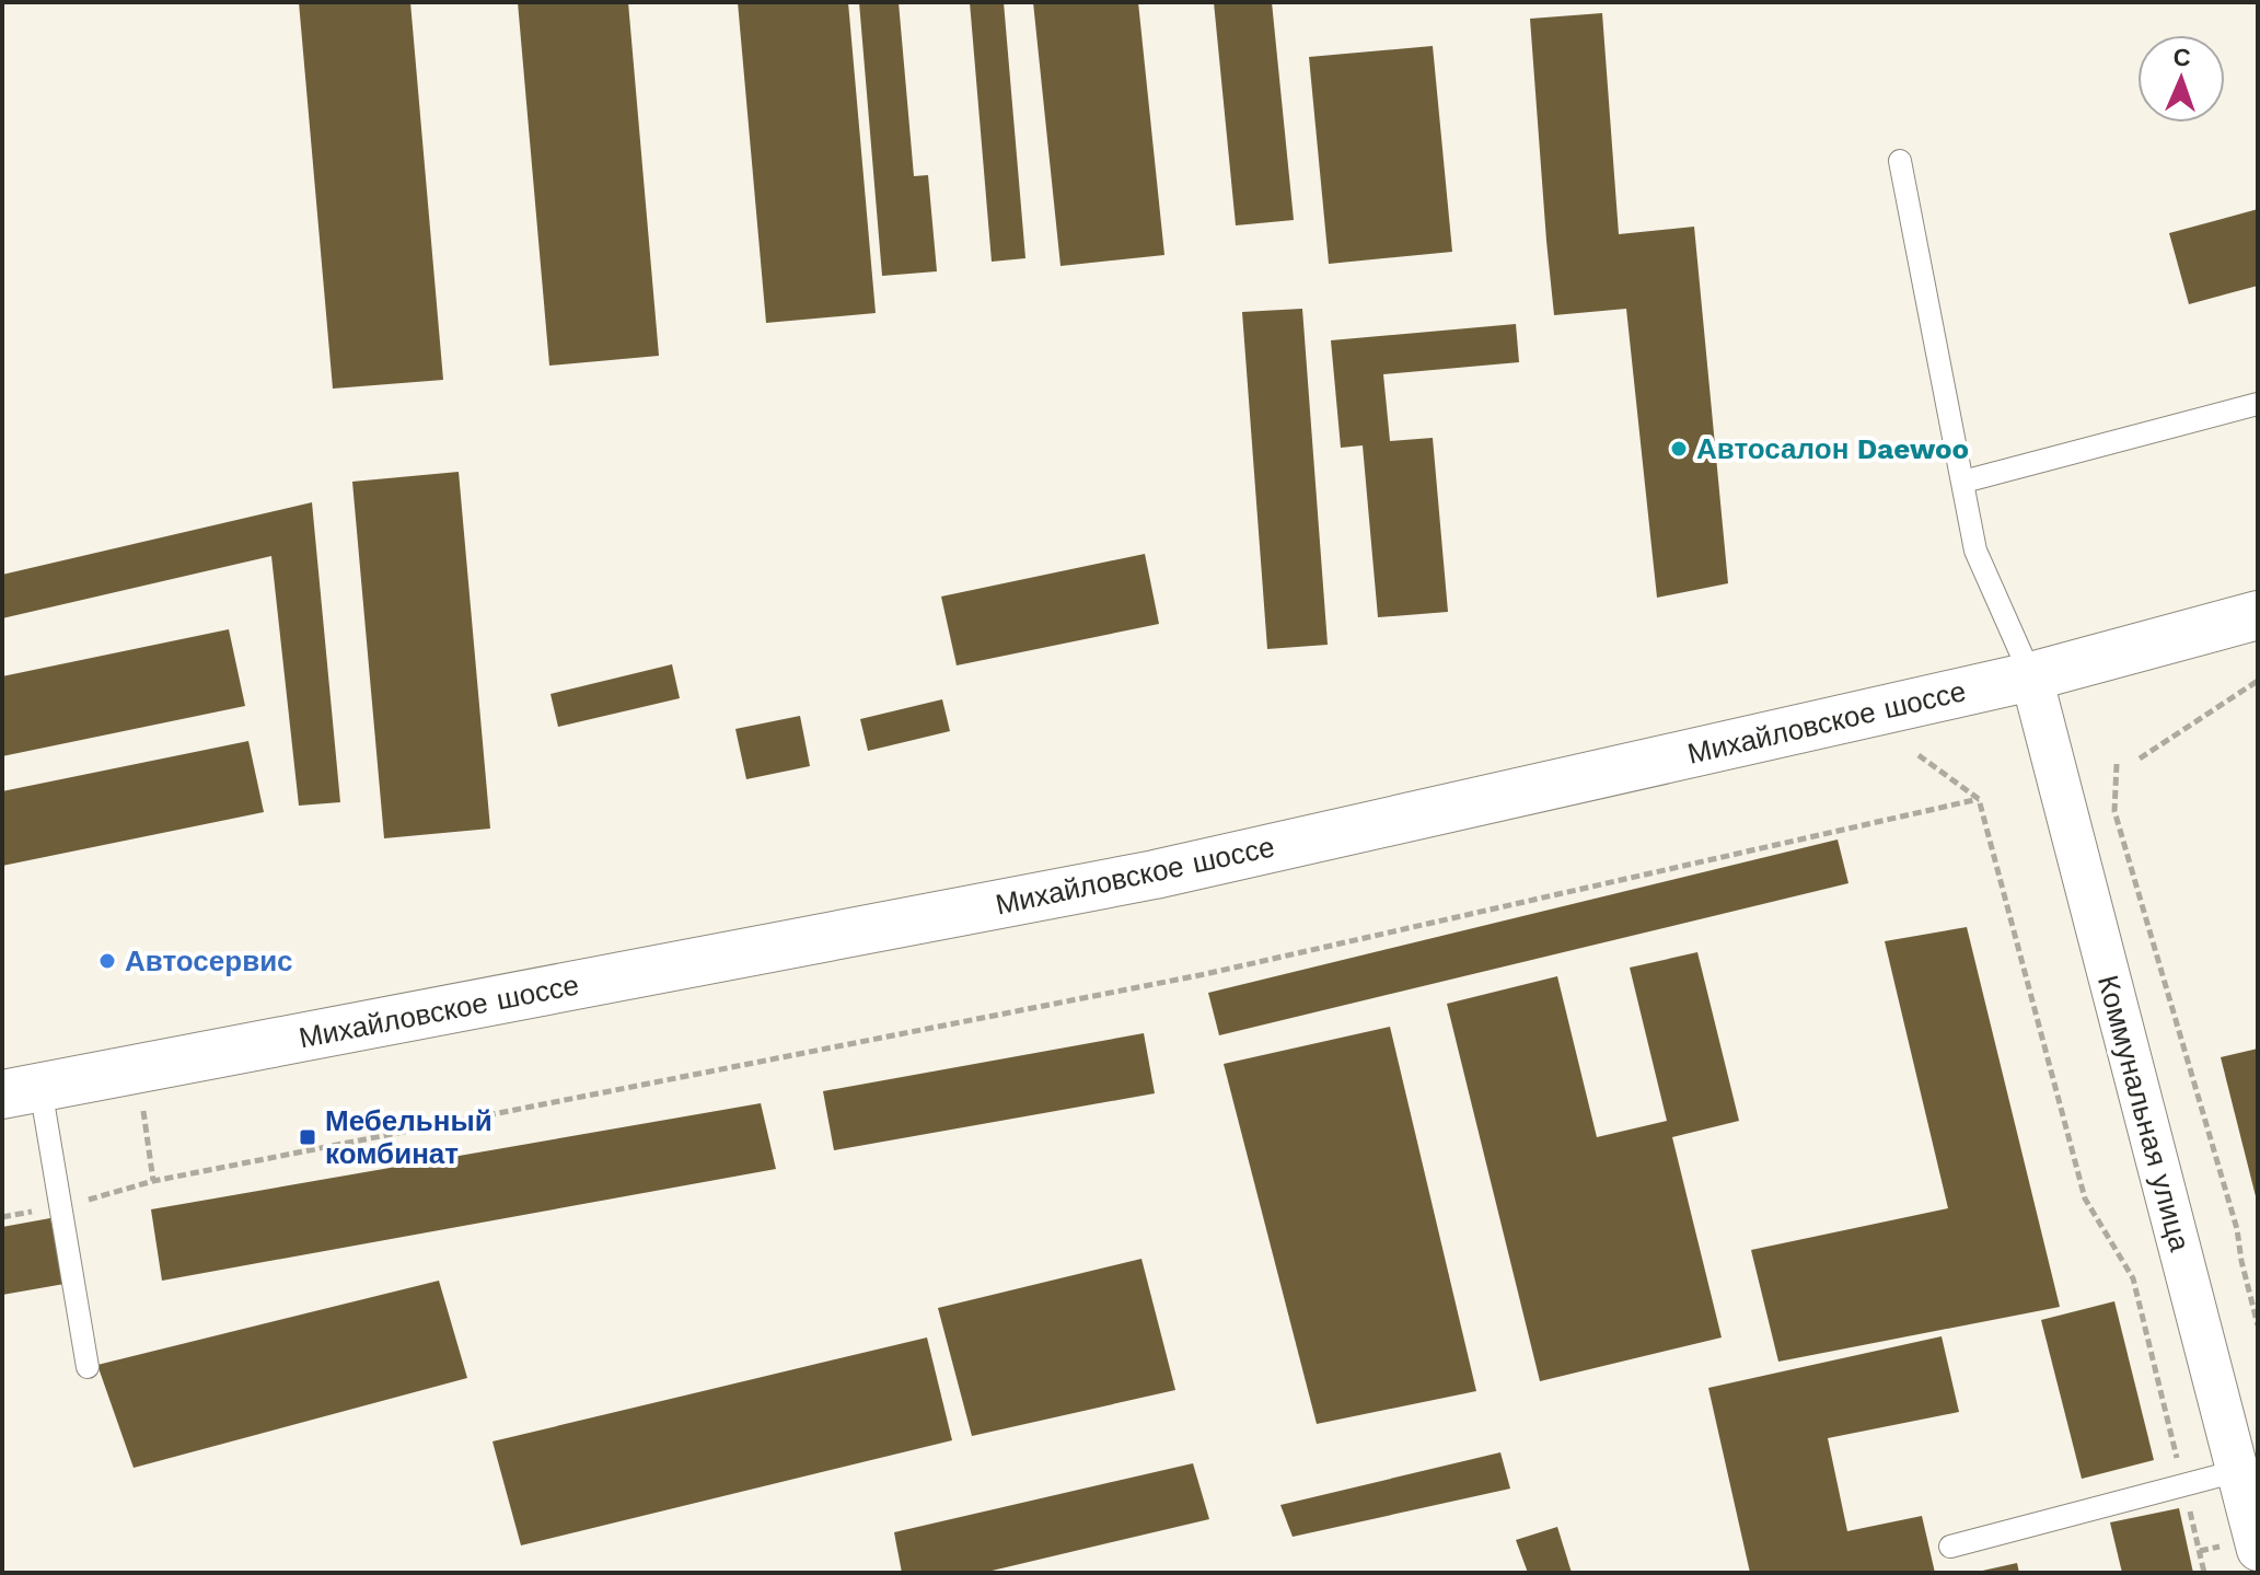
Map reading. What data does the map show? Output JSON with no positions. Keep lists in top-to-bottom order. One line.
{"streets":{"main road":["Михайловское шоссе"],"street":["Коммунальная улица"]},"crossings":[["Михайловское шоссе","Коммунальная улица"]],"places":{"other":["Автосалон Daewoo","Автосервис"],"transit":["Мебельный комбинат"]},"north":"top"}
